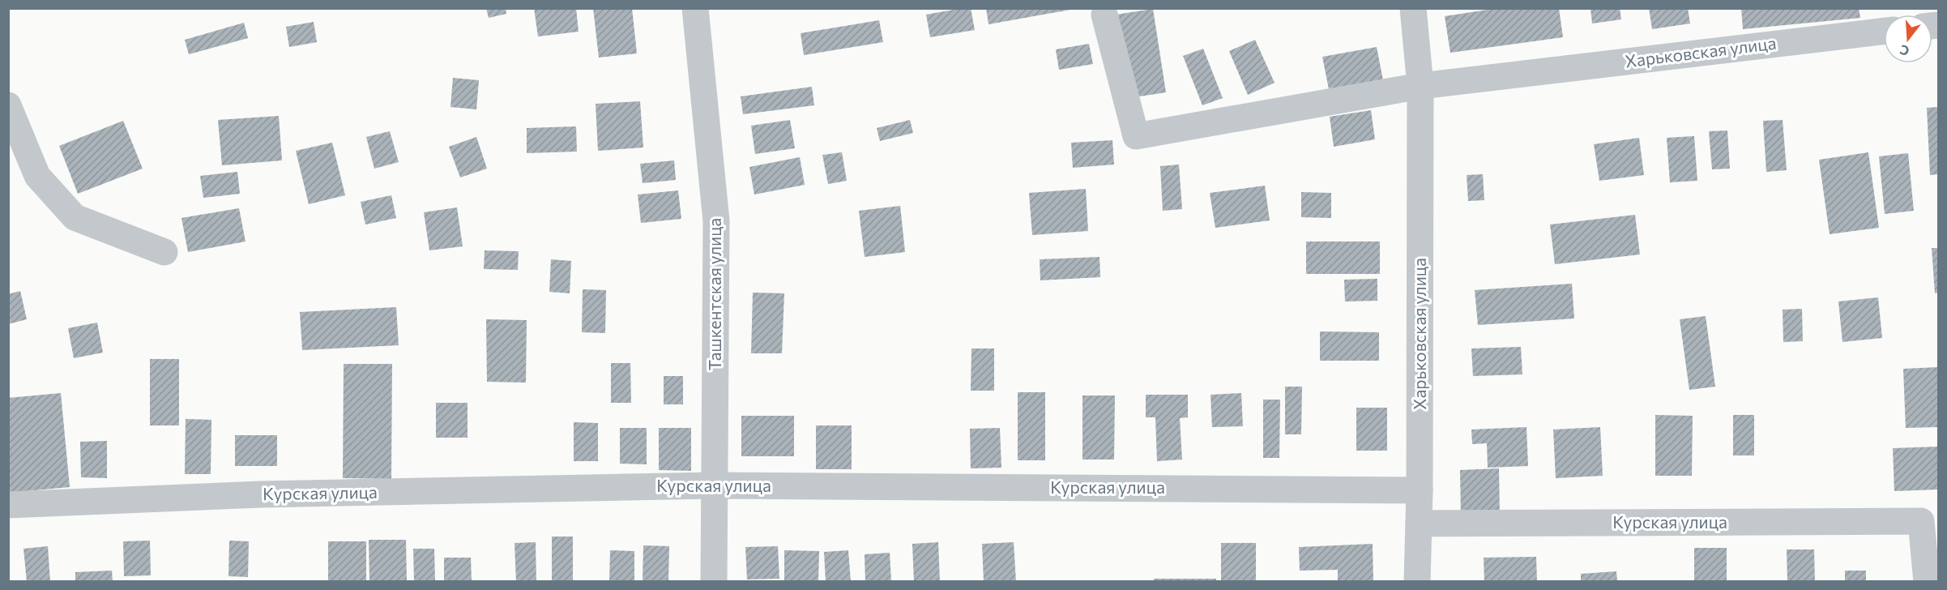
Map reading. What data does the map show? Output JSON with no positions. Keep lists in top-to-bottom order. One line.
{"streets":{"street":["Харьковская улица","Ташкентская улица","Курская улица"]},"crossings":[["Харьковская улица","Курская улица"],["Ташкентская улица","Курская улица"]],"north":"bottom"}
